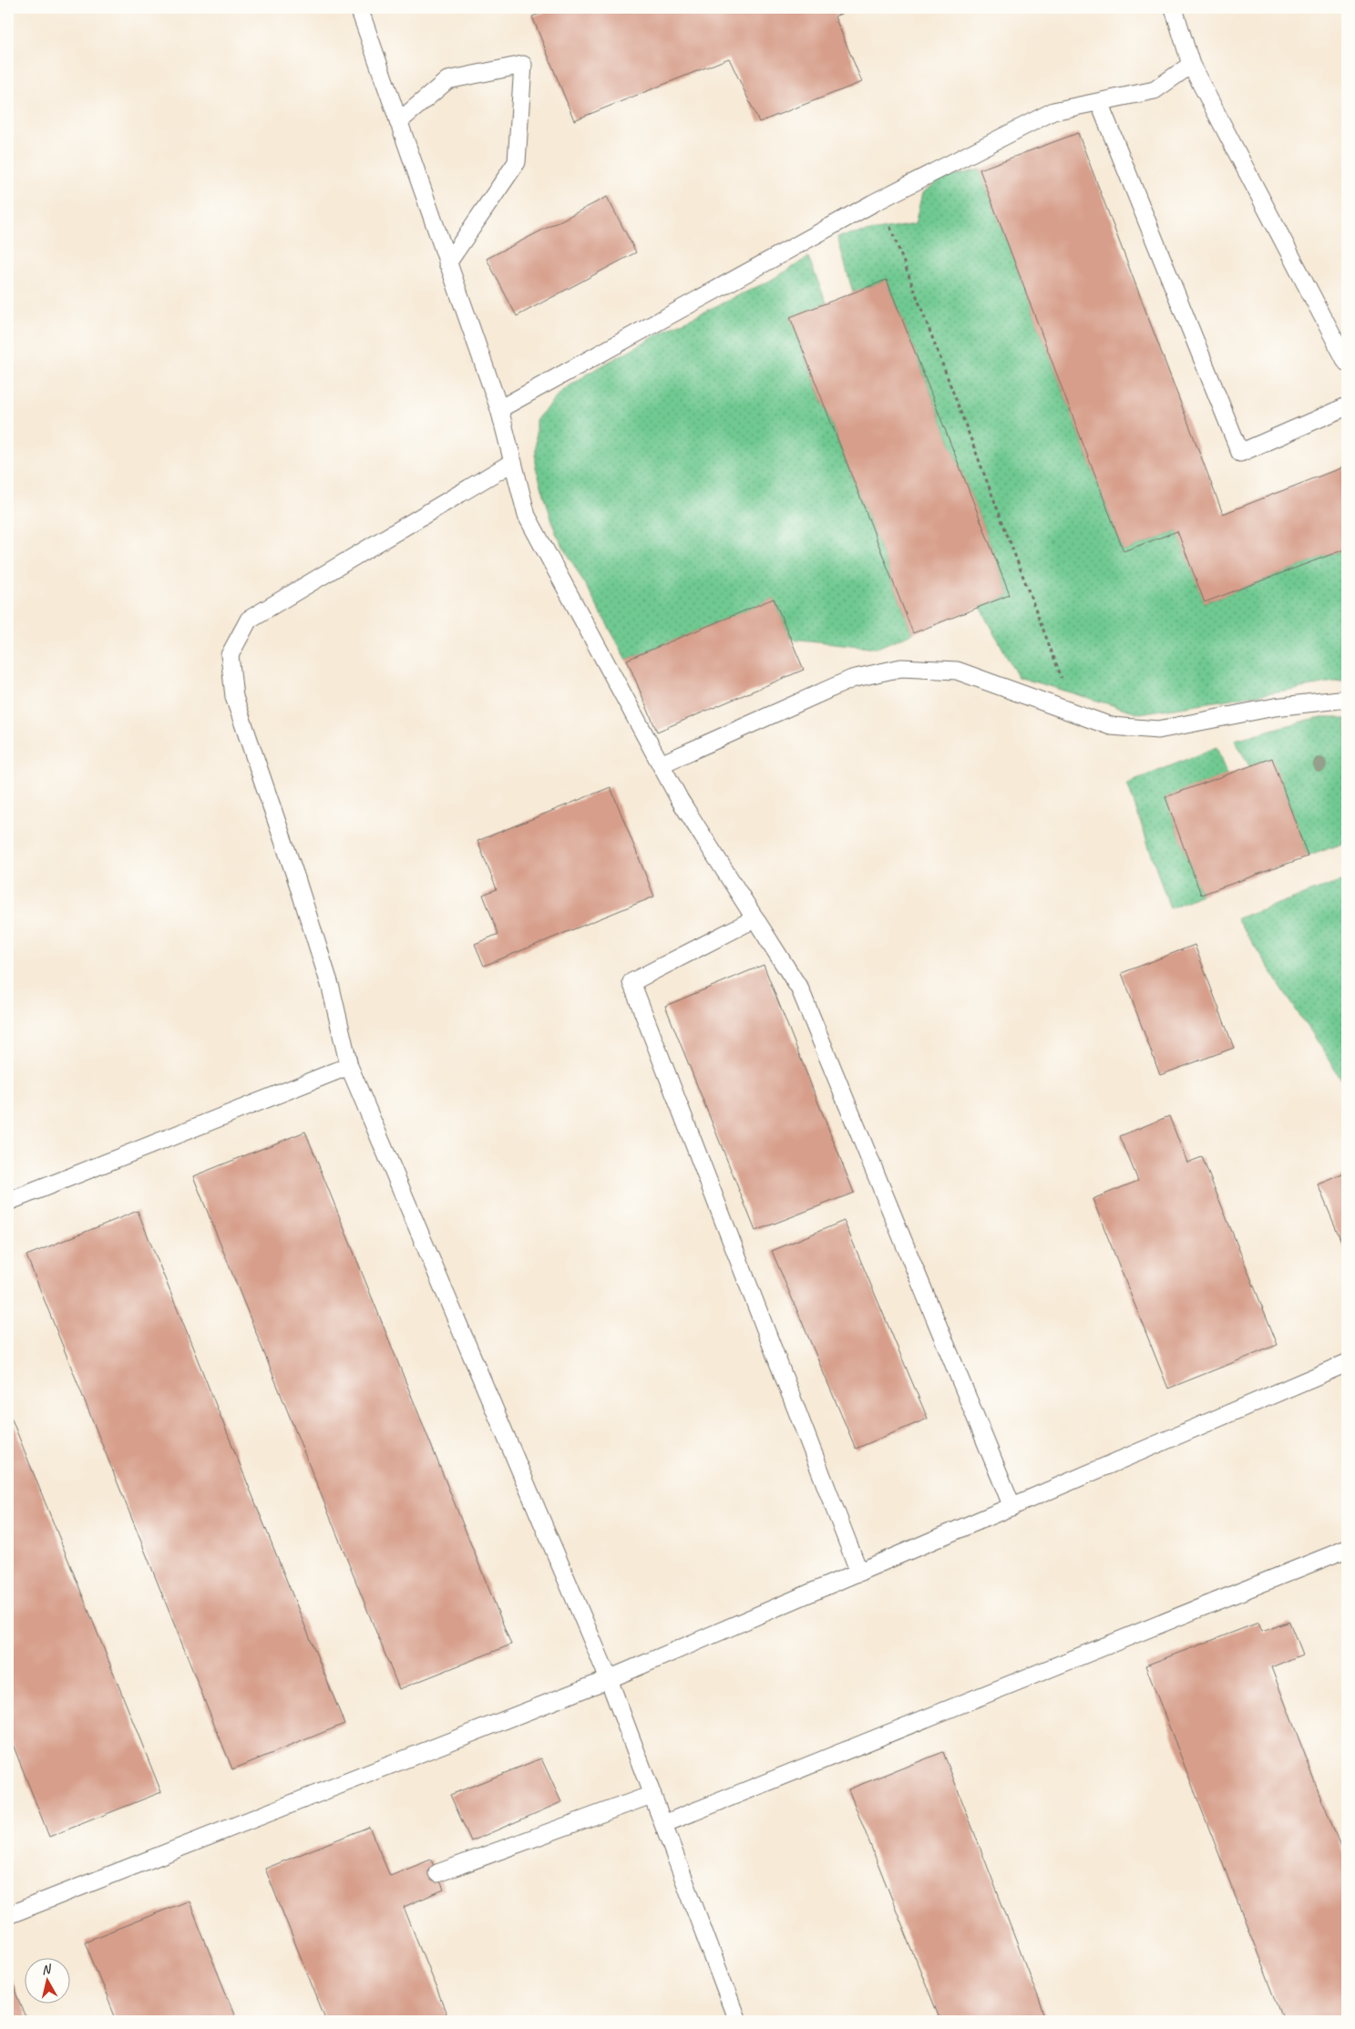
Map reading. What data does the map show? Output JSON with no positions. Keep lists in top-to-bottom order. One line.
{"north":"top"}
